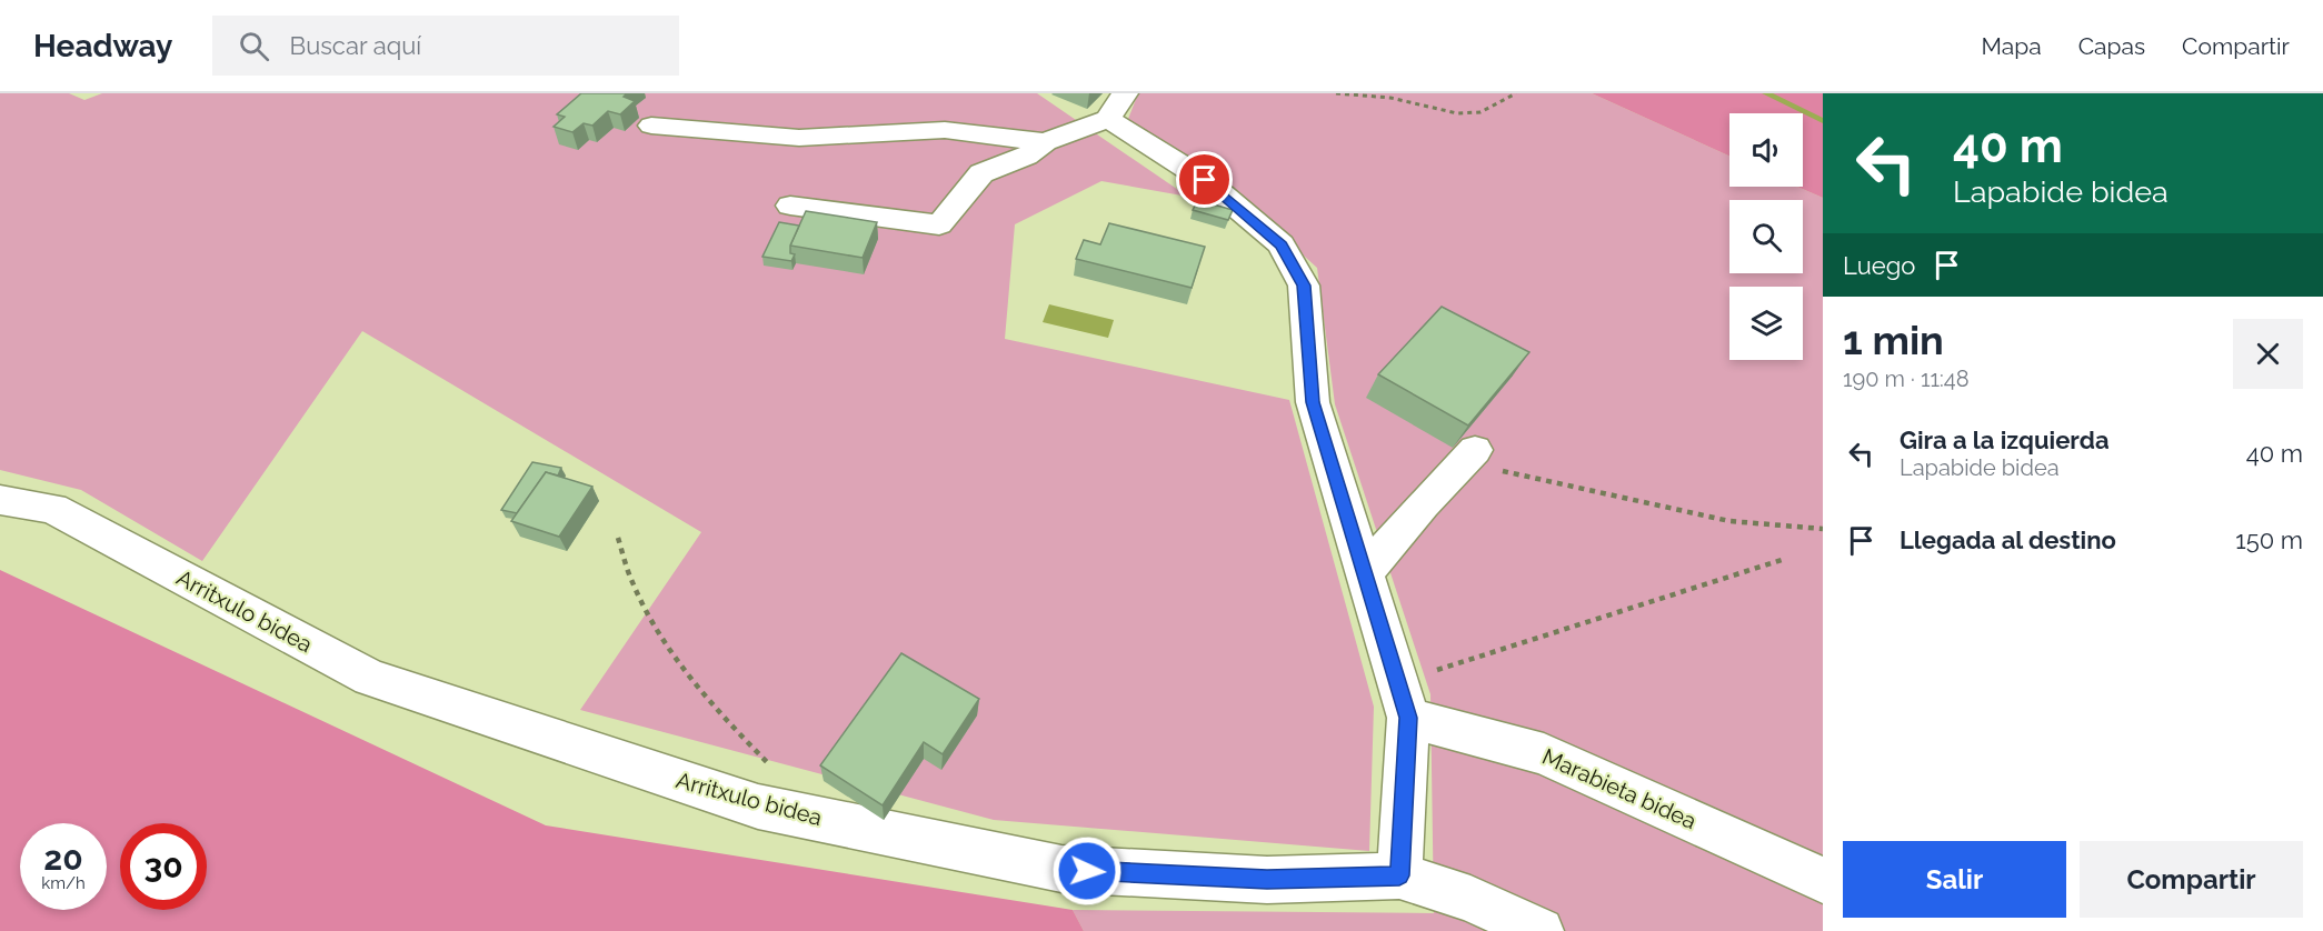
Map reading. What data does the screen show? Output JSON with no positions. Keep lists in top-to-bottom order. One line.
{"streets":{"street":["Arritxulo bidea","Marabieta bidea"]},"page":{"header":"Headway","search":"Buscar aquí","nav":["Mapa","Capas","Compartir"],"turn":["40 m","Lapabide bidea"],"then":"Luego","heading":["1 min","190 m · 11:48"],"list":[{"name":"Gira a la izquierda","note":"Lapabide bidea","value":"40 m"},{"name":"Llegada al destino","value":"150 m"}],"speed":"20 km/h","limit":"30","buttons":["Salir","Compartir"]}}
